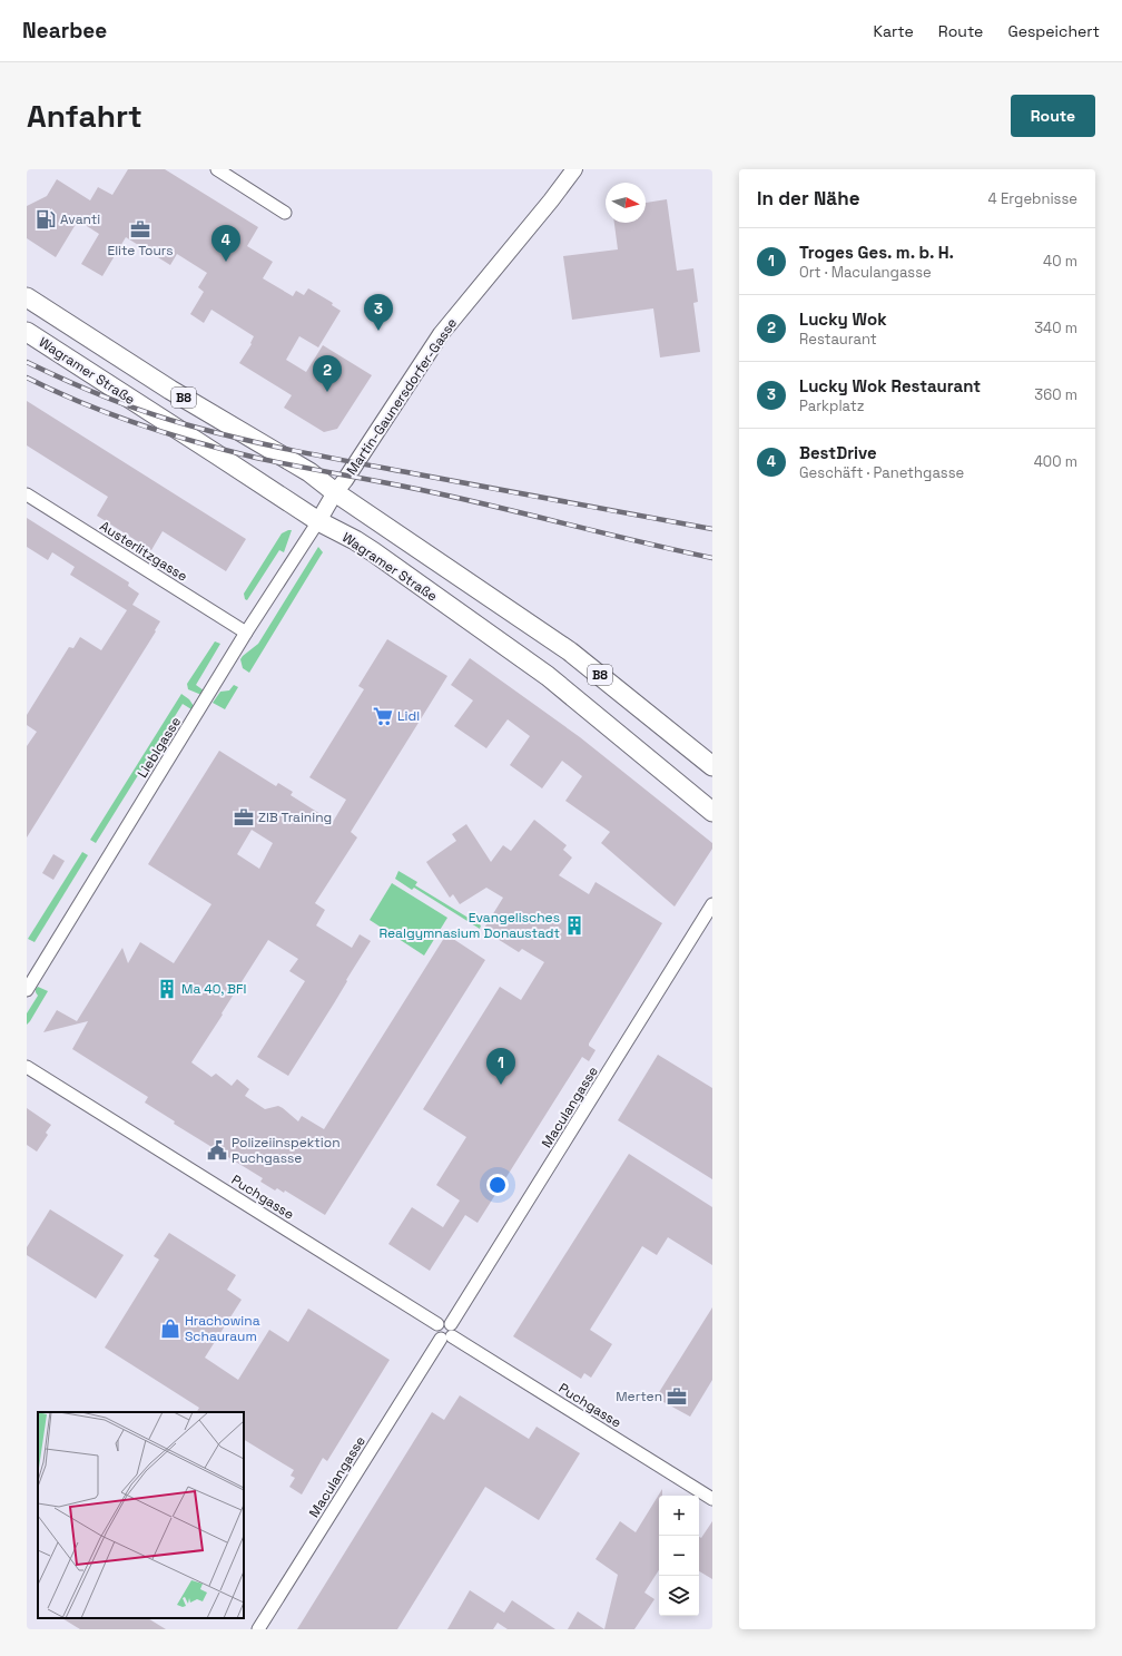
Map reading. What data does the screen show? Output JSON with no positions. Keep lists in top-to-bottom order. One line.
{"streets":{"main road":["Wagramer Straße","B8"],"street":["Martin-Gaunersdorfer-Gasse","Austerlitzgasse","Lieblgasse","Maculangasse","Puchgasse"]},"crossings":[["Wagramer Straße","Martin-Gaunersdorfer-Gasse"],["Wagramer Straße","Lieblgasse"],["Martin-Gaunersdorfer-Gasse","B8"],["Martin-Gaunersdorfer-Gasse","Lieblgasse"],["Austerlitzgasse","Lieblgasse"],["Maculangasse","Puchgasse"]],"places":{"fuel station":["Avanti"],"office":["Elite Tours","ZIB Training","Merten"],"supermarket":["Lidl"],"building":["Evangelisches Realgymnasium Donaustadt","Ma 40, BFI"],"public building":["Polizeiinspektion Puchgasse"],"shop":["Hrachowina Schauraum"]},"north":"right","page":{"header":"Nearbee","nav":["Karte","Route","Gespeichert"],"buttons":"Route","title":"Anfahrt","heading":["In der Nähe","4 Ergebnisse"],"pins":["4","3","2","1"],"list":[{"mark":"1","name":"Troges Ges. m. b. H.","note":"Ort · Maculangasse","value":"40 m"},{"mark":"2","name":"Lucky Wok","note":"Restaurant","value":"340 m"},{"mark":"3","name":"Lucky Wok Restaurant","note":"Parkplatz","value":"360 m"},{"mark":"4","name":"BestDrive","note":"Geschäft · Panethgasse","value":"400 m"}],"map_buttons":["+","−"]}}
